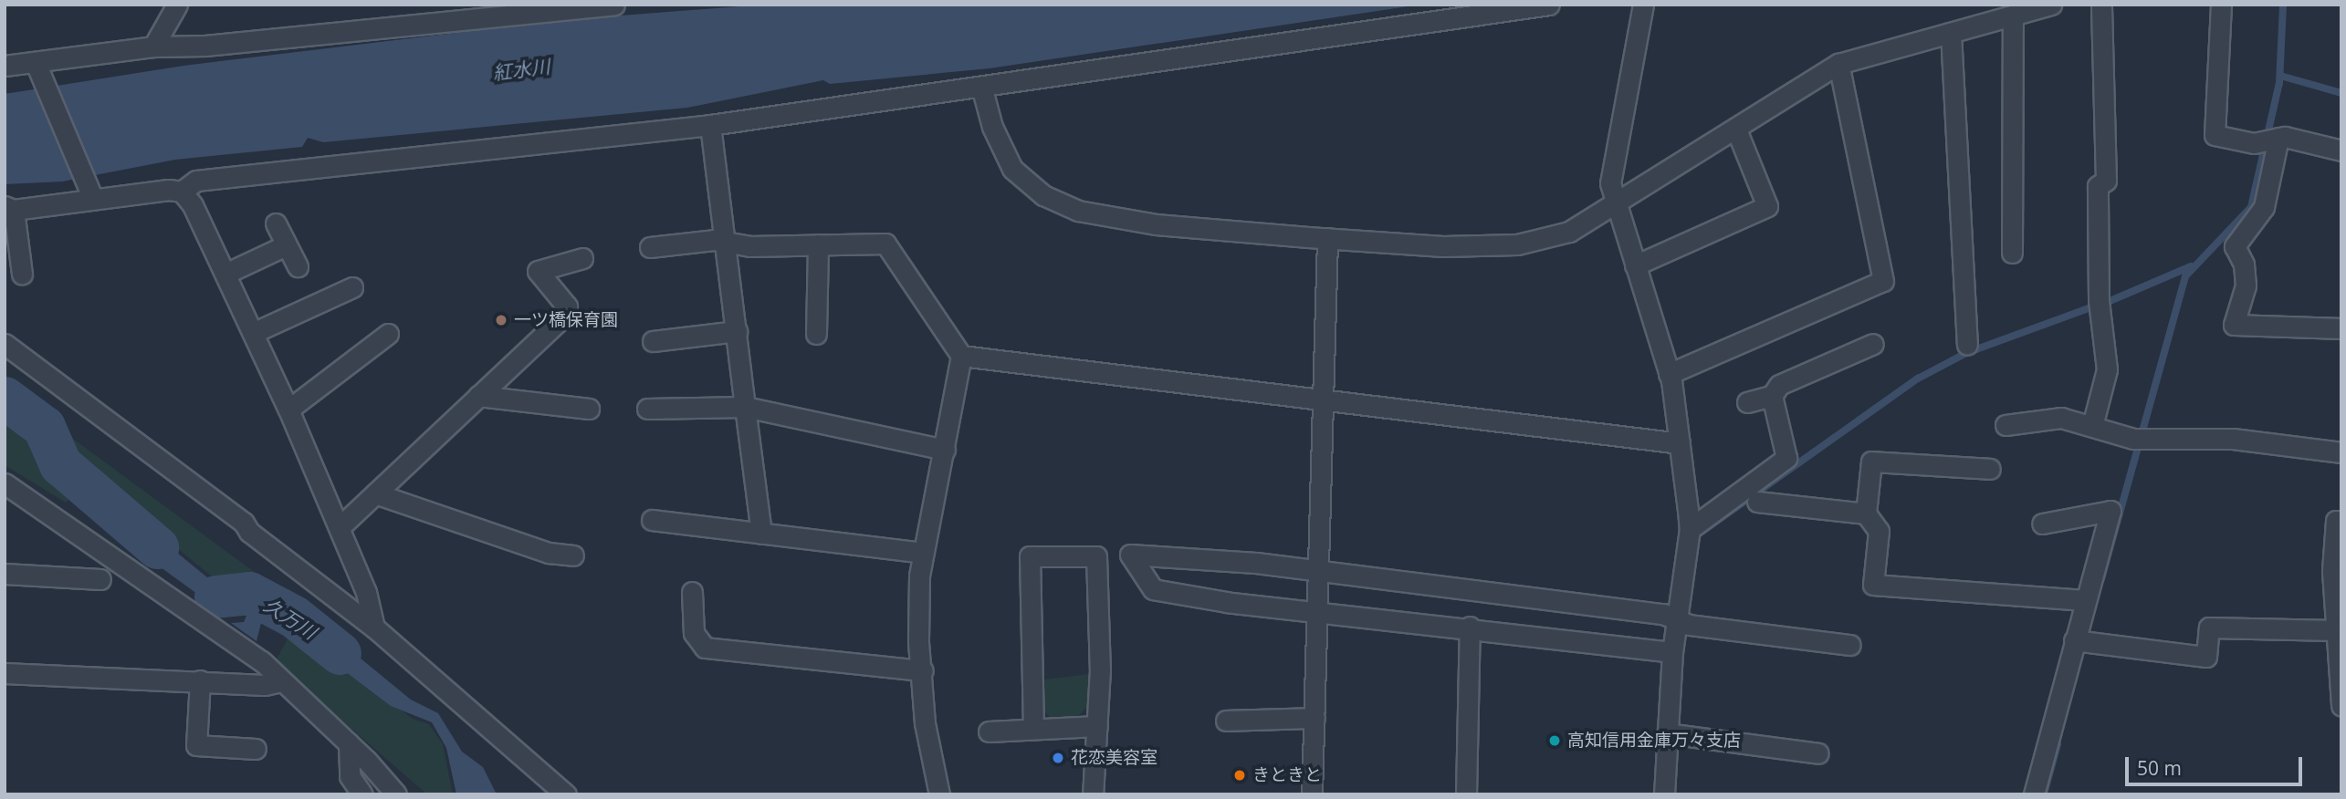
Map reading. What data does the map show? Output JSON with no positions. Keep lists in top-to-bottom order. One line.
{"water":["紅水川","久万川"],"places":["一ツ橋保育園","高知信用金庫万々支店","花恋美容室","きときと"],"scale_bar":"50 m"}
